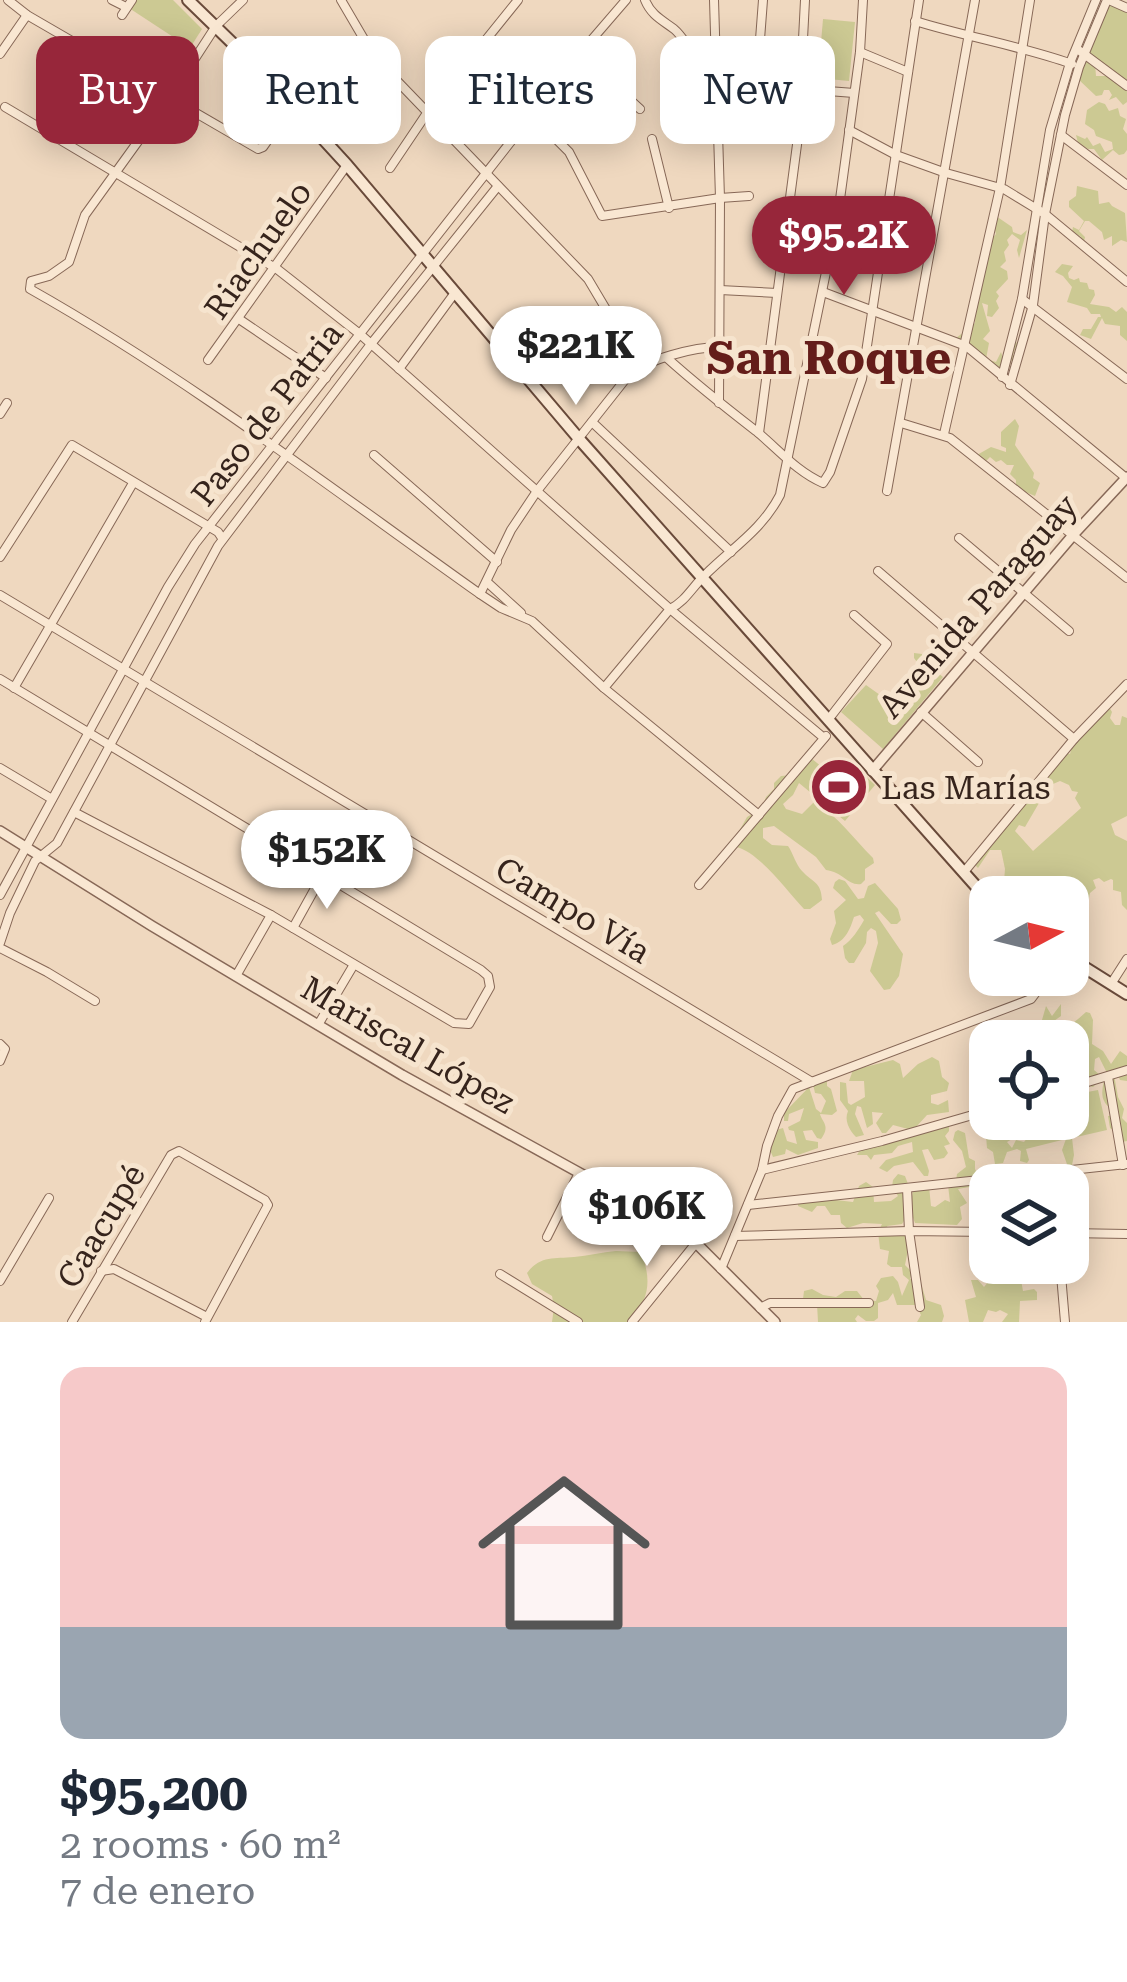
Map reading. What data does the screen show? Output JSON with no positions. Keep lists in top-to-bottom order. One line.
{"streets":{"street":["Riachuelo","Paso de Patria","Avenida Paraguay","Campo Vía","Mariscal López","Caacupé"]},"crossings":[["Paso de Patria","Campo Vía"],["Paso de Patria","Mariscal López"]],"districts":["San Roque"],"places":{"sports":["Las Marías"]},"north":"right","page":{"chip":["Buy","Rent","Filters","New"],"price":["$95.2K","$221K","$152K","$106K"],"list":[{"name":"$95,200","note":"2 rooms · 60 m² · 7 de enero"}]}}
